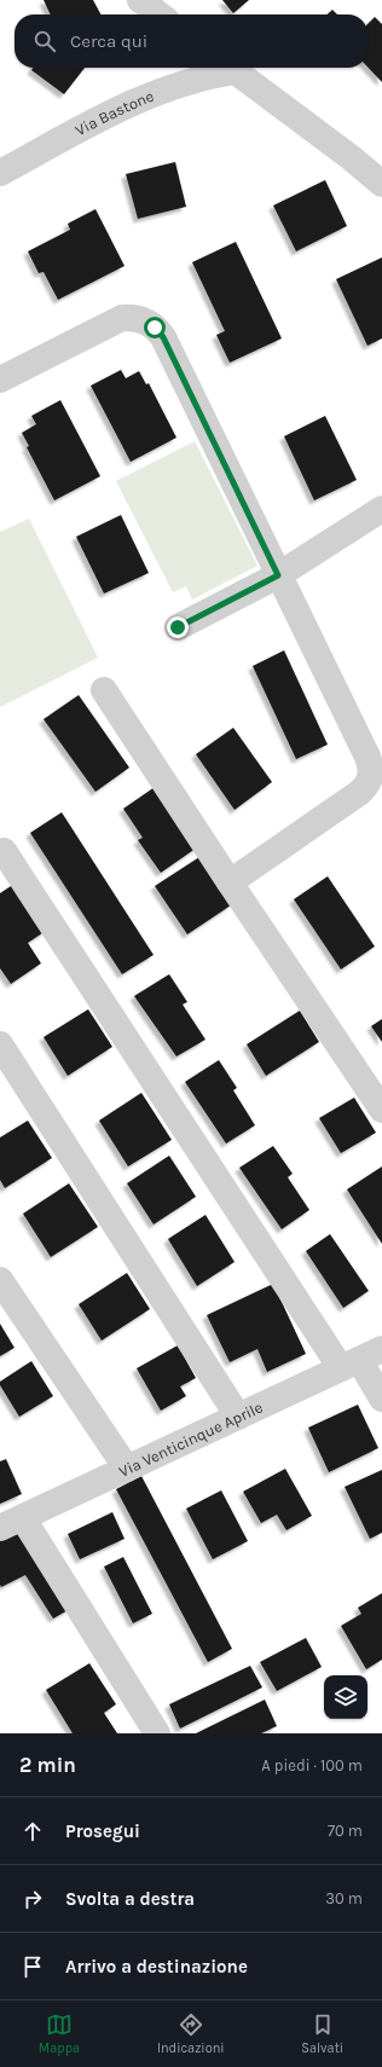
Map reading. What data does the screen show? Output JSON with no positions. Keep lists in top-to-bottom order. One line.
{"streets":{"street":["Via Bastone","Via Venticinque Aprile"]},"page":{"search":"Cerca qui","heading":["2 min","A piedi · 100 m"],"list":[["Prosegui","70 m"],["Svolta a destra","30 m"],"Arrivo a destinazione"],"nav":["Mappa","Indicazioni","Salvati"]}}
